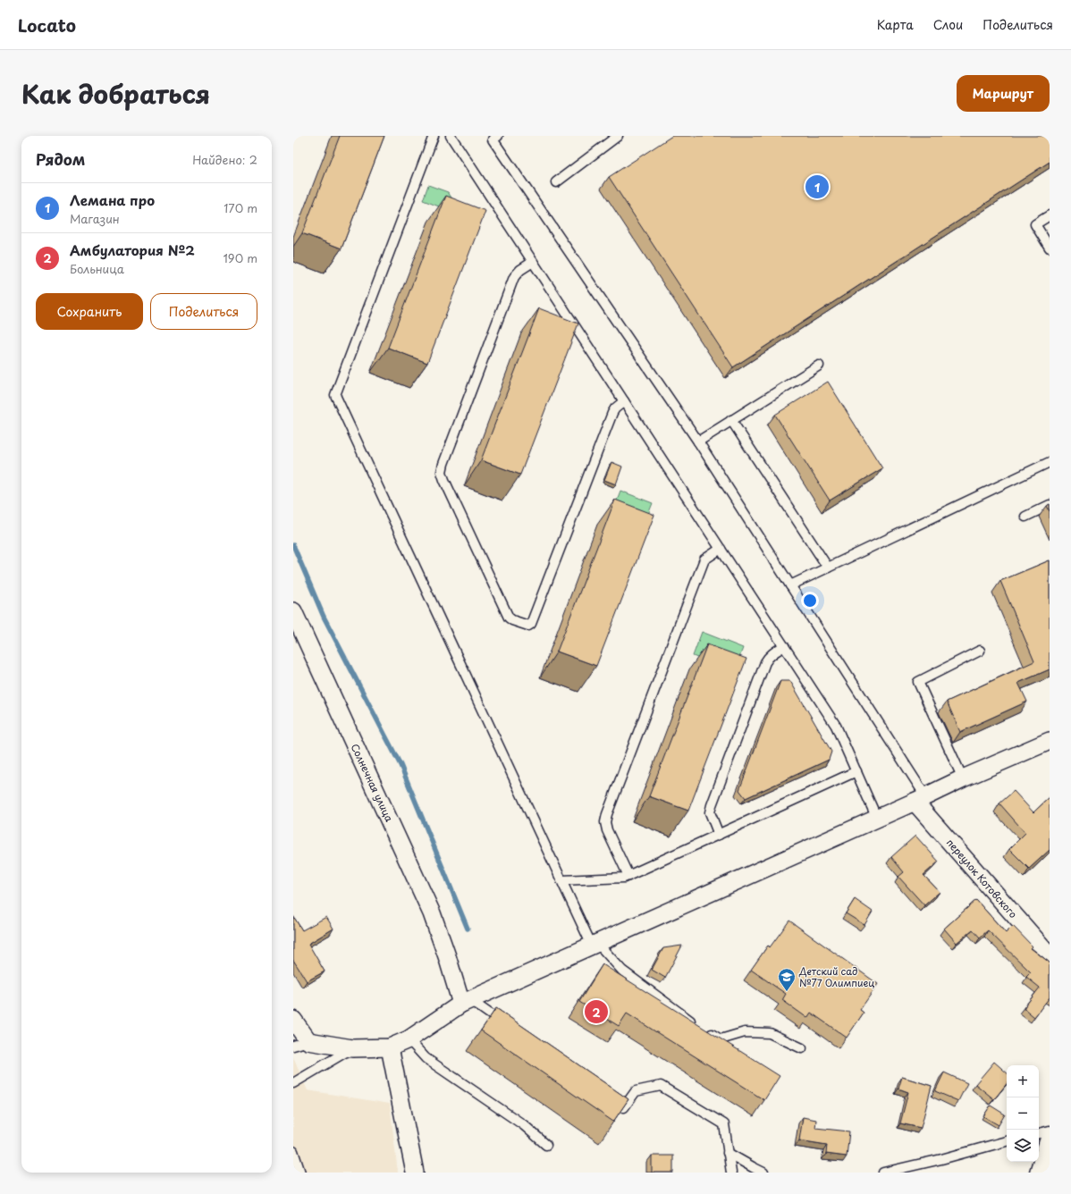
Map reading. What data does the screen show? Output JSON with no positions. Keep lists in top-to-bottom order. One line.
{"streets":{"street":["Солнечная улица","переулок Котовского"]},"places":{"school or university":["Детский сад №77 Олимпиец"]},"page":{"header":"Locato","nav":["Карта","Слои","Поделиться"],"title":"Как добраться","buttons":["Маршрут",["Сохранить","Поделиться"]],"heading":["Рядом","Найдено: 2"],"pins":["1","2"],"list":[{"mark":"1","name":"Лемана про","note":"Магазин","value":"170 m"},{"mark":"2","name":"Амбулатория №2","note":"Больница","value":"190 m"}],"map_buttons":["+","−"]}}
